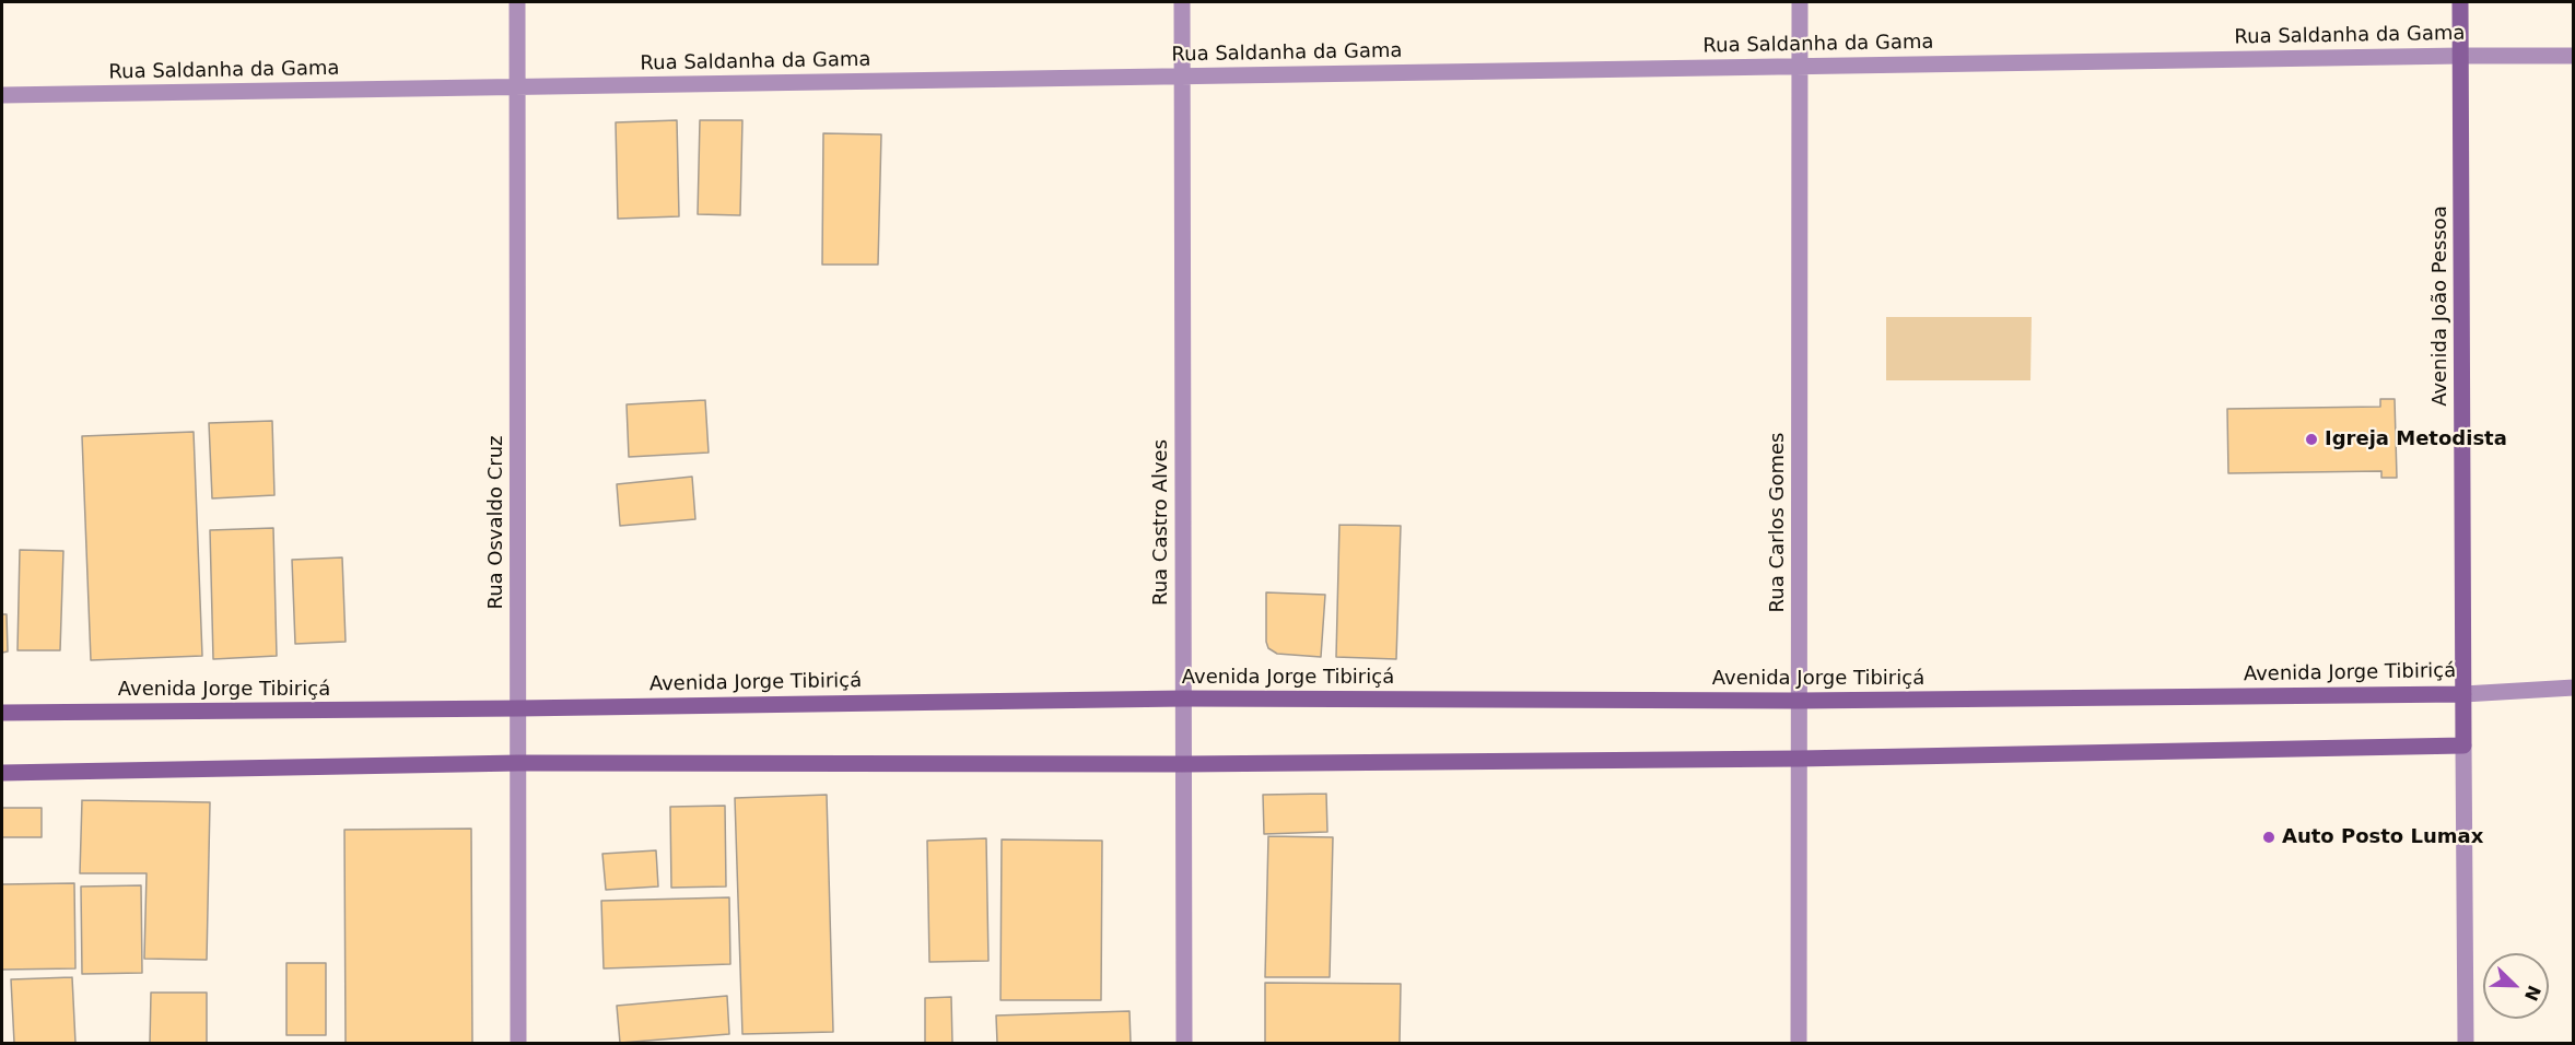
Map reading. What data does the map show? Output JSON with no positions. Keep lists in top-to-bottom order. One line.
{"streets":{"street":["Rua Saldanha da Gama","Avenida João Pessoa","Rua Osvaldo Cruz","Rua Castro Alves","Rua Carlos Gomes","Avenida Jorge Tibiriçá"]},"crossings":[["Rua Saldanha da Gama","Avenida João Pessoa"],["Rua Saldanha da Gama","Rua Osvaldo Cruz"],["Rua Saldanha da Gama","Rua Castro Alves"],["Rua Saldanha da Gama","Rua Carlos Gomes"],["Avenida João Pessoa","Avenida Jorge Tibiriçá"],["Rua Osvaldo Cruz","Avenida Jorge Tibiriçá"],["Rua Castro Alves","Avenida Jorge Tibiriçá"],["Rua Carlos Gomes","Avenida Jorge Tibiriçá"]],"places":["Igreja Metodista","Auto Posto Lumax"],"north":"bottom right"}
